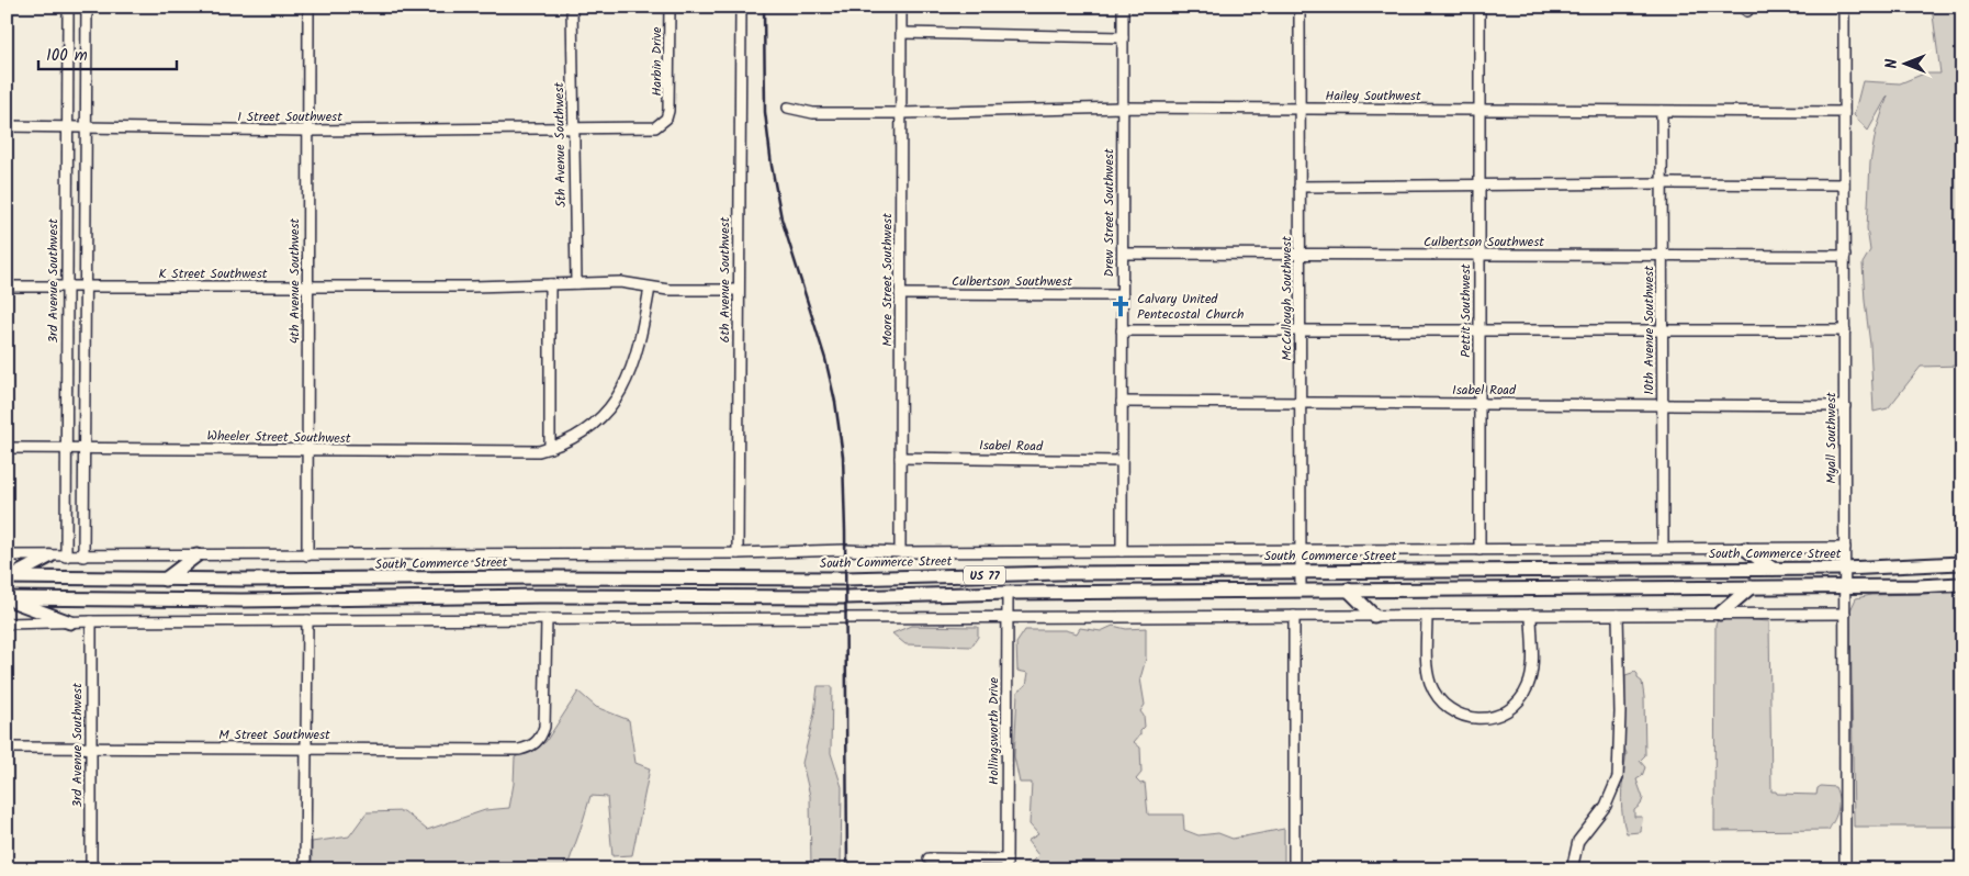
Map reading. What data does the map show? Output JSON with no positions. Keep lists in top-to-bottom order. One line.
{"streets":{"main road":["South Commerce Street","US 77"],"street":["Harbin Drive","Hailey Southwest","I Street Southwest","5th Avenue Southwest","Drew Street Southwest","Culbertson Southwest","K Street Southwest","6th Avenue Southwest","Moore Street Southwest","3rd Avenue Southwest","4th Avenue Southwest","McCullough Southwest","Pettit Southwest","10th Avenue Southwest","Isabel Road","Wheeler Street Southwest","Myall Southwest","Hollingsworth Drive","M Street Southwest"]},"crossings":[["Harbin Drive","I Street Southwest"],["Harbin Drive","5th Avenue Southwest"],["Hailey Southwest","Drew Street Southwest"],["Hailey Southwest","Moore Street Southwest"],["Hailey Southwest","McCullough Southwest"],["Hailey Southwest","Pettit Southwest"],["Hailey Southwest","10th Avenue Southwest"],["Hailey Southwest","Myall Southwest"],["I Street Southwest","5th Avenue Southwest"],["I Street Southwest","3rd Avenue Southwest"],["I Street Southwest","4th Avenue Southwest"],["5th Avenue Southwest","K Street Southwest"],["Drew Street Southwest","Culbertson Southwest"],["Drew Street Southwest","Isabel Road"],["Culbertson Southwest","Moore Street Southwest"],["Culbertson Southwest","McCullough Southwest"],["Culbertson Southwest","Pettit Southwest"],["Culbertson Southwest","10th Avenue Southwest"],["Culbertson Southwest","Myall Southwest"],["K Street Southwest","3rd Avenue Southwest"],["K Street Southwest","4th Avenue Southwest"],["Moore Street Southwest","Isabel Road"],["3rd Avenue Southwest","Wheeler Street Southwest"],["3rd Avenue Southwest","M Street Southwest"],["4th Avenue Southwest","Wheeler Street Southwest"],["McCullough Southwest","Isabel Road"],["McCullough Southwest","South Commerce Street"],["McCullough Southwest","US 77"],["Pettit Southwest","Isabel Road"],["10th Avenue Southwest","Isabel Road"],["Isabel Road","Myall Southwest"],["Myall Southwest","South Commerce Street"],["Myall Southwest","US 77"],["US 77","Hollingsworth Drive"]],"places":{"church":["Calvary United Pentecostal Church"]},"scale_bar":"100 m","north":"left"}
